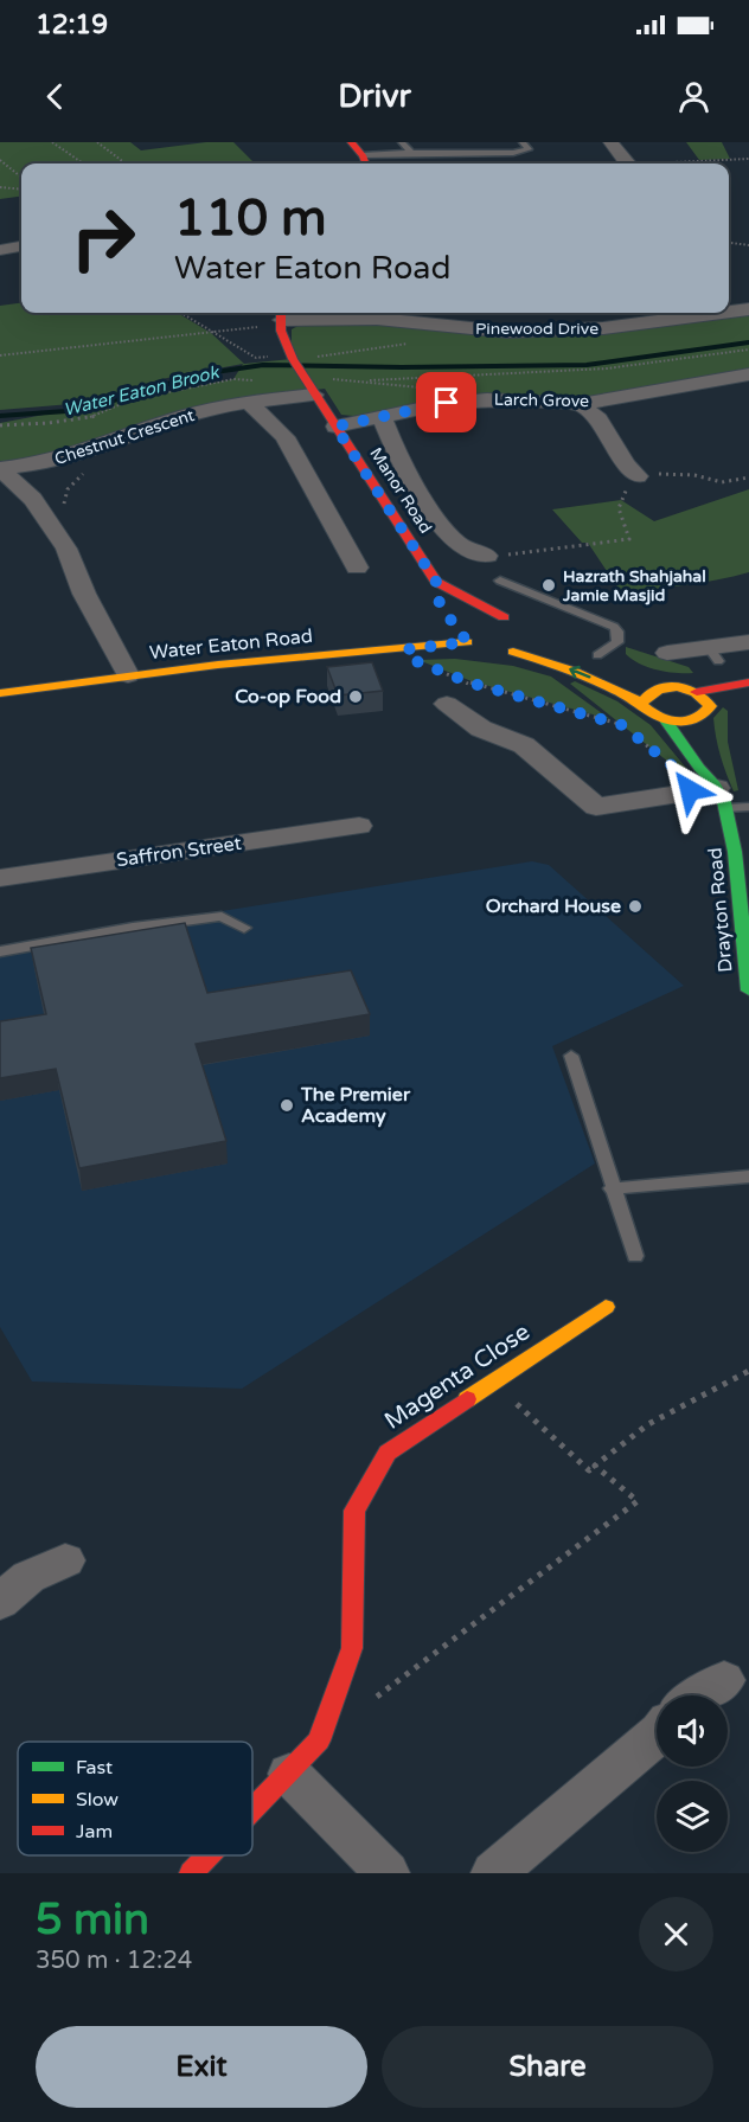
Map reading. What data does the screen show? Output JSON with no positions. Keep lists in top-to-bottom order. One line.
{"streets":{"street":["Pinewood Drive","Larch Grove","Chestnut Crescent","Manor Road","Water Eaton Road","Saffron Street","Drayton Road","Magenta Close"]},"crossings":[["Pinewood Drive","Manor Road"],["Larch Grove","Manor Road"],["Chestnut Crescent","Manor Road"],["Chestnut Crescent","Water Eaton Road"],["Manor Road","Water Eaton Road"],["Water Eaton Road","Drayton Road"]],"water":["Water Eaton Brook"],"places":["Hazrath Shahjahal Jamie Masjid","Co-op Food","Orchard House","The Premier Academy"],"legend":["Fast","Slow","Jam"],"page":{"status":"12:19","header":"Drivr","turn":["110 m","Water Eaton Road"],"heading":["5 min","350 m · 12:24"],"buttons":["Exit","Share"]}}
